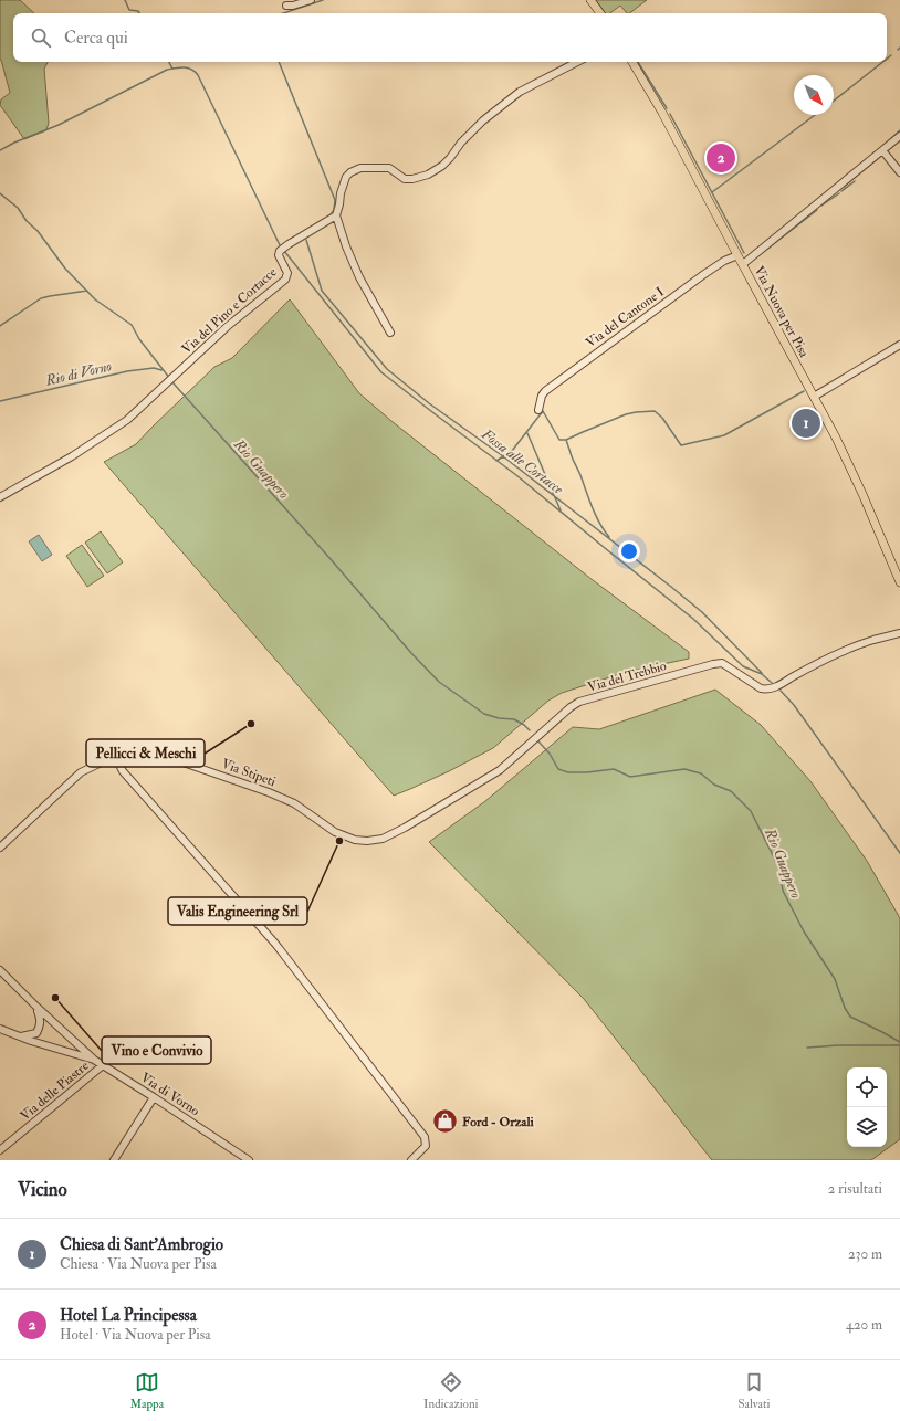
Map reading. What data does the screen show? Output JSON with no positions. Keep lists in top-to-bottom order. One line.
{"streets":{"main road":["Via Nuova per Pisa"],"street":["Via del Pino e Cortacce","Via del Cantone I","Via del Trebbio","Via Stipeti","Via delle Piastre","Via di Vorno"]},"crossings":[["Via Nuova per Pisa","Via del Cantone I"],["Via del Trebbio","Via Stipeti"],["Via delle Piastre","Via di Vorno"]],"water":["Rio di Vorno","Fossa alle Cortacce","Rio Guappero"],"places":{"other":["Pellicci & Meschi","Valis Engineering Srl","Vino e Convivio"],"shop":["Ford - Orzali"]},"north":"bottom right","page":{"search":"Cerca qui","pins":["2","1"],"heading":["Vicino","2 risultati"],"list":[{"mark":"1","name":"Chiesa di Sant'Ambrogio","note":"Chiesa · Via Nuova per Pisa","value":"230 m"},{"mark":"2","name":"Hotel La Principessa","note":"Hotel · Via Nuova per Pisa","value":"420 m"}],"nav":["Mappa","Indicazioni","Salvati"]}}
